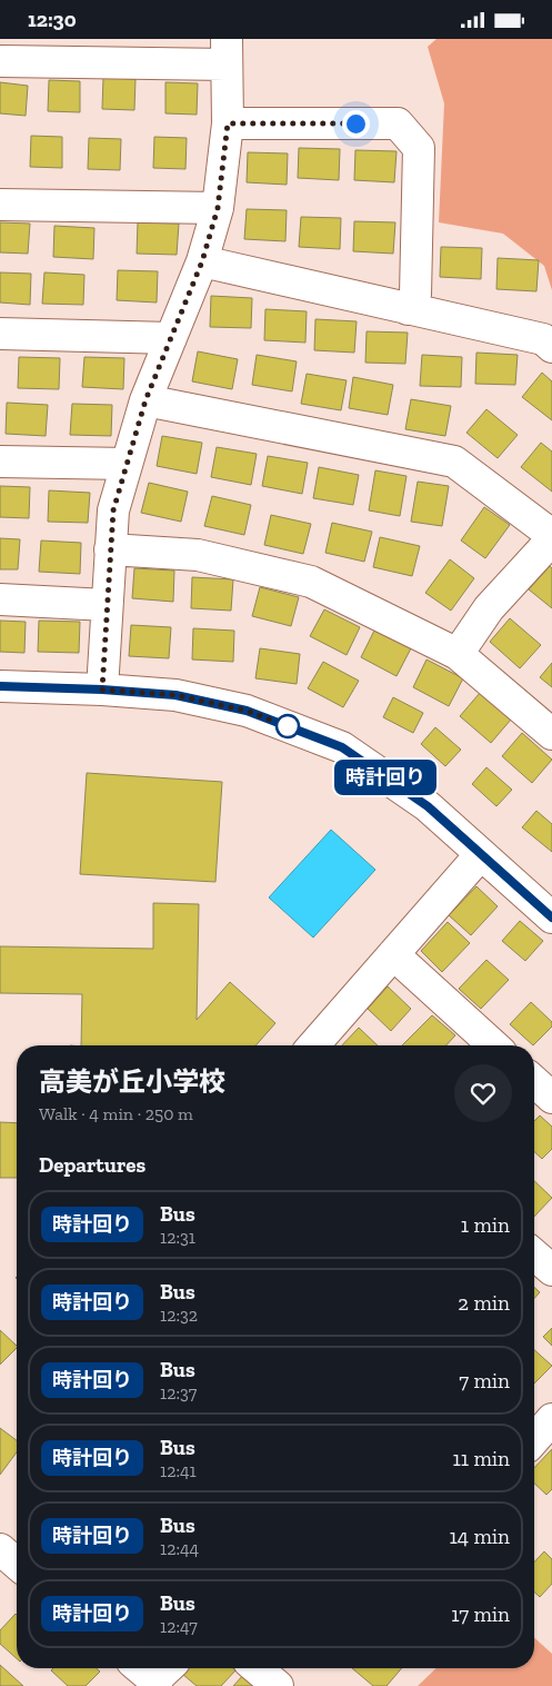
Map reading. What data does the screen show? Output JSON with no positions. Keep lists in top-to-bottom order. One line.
{"lines":["bus line 時計回り"],"page":{"status":"12:30","on_map":"時計回り","heading":[["高美が丘小学校","Walk · 4 min · 250 m"],"Departures"],"list":[{"mark":"時計回り","name":"Bus","note":"12:31","value":"1 min"},{"mark":"時計回り","name":"Bus","note":"12:32","value":"2 min"},{"mark":"時計回り","name":"Bus","note":"12:37","value":"7 min"},{"mark":"時計回り","name":"Bus","note":"12:41","value":"11 min"},{"mark":"時計回り","name":"Bus","note":"12:44","value":"14 min"},{"mark":"時計回り","name":"Bus","note":"12:47","value":"17 min"}]}}
